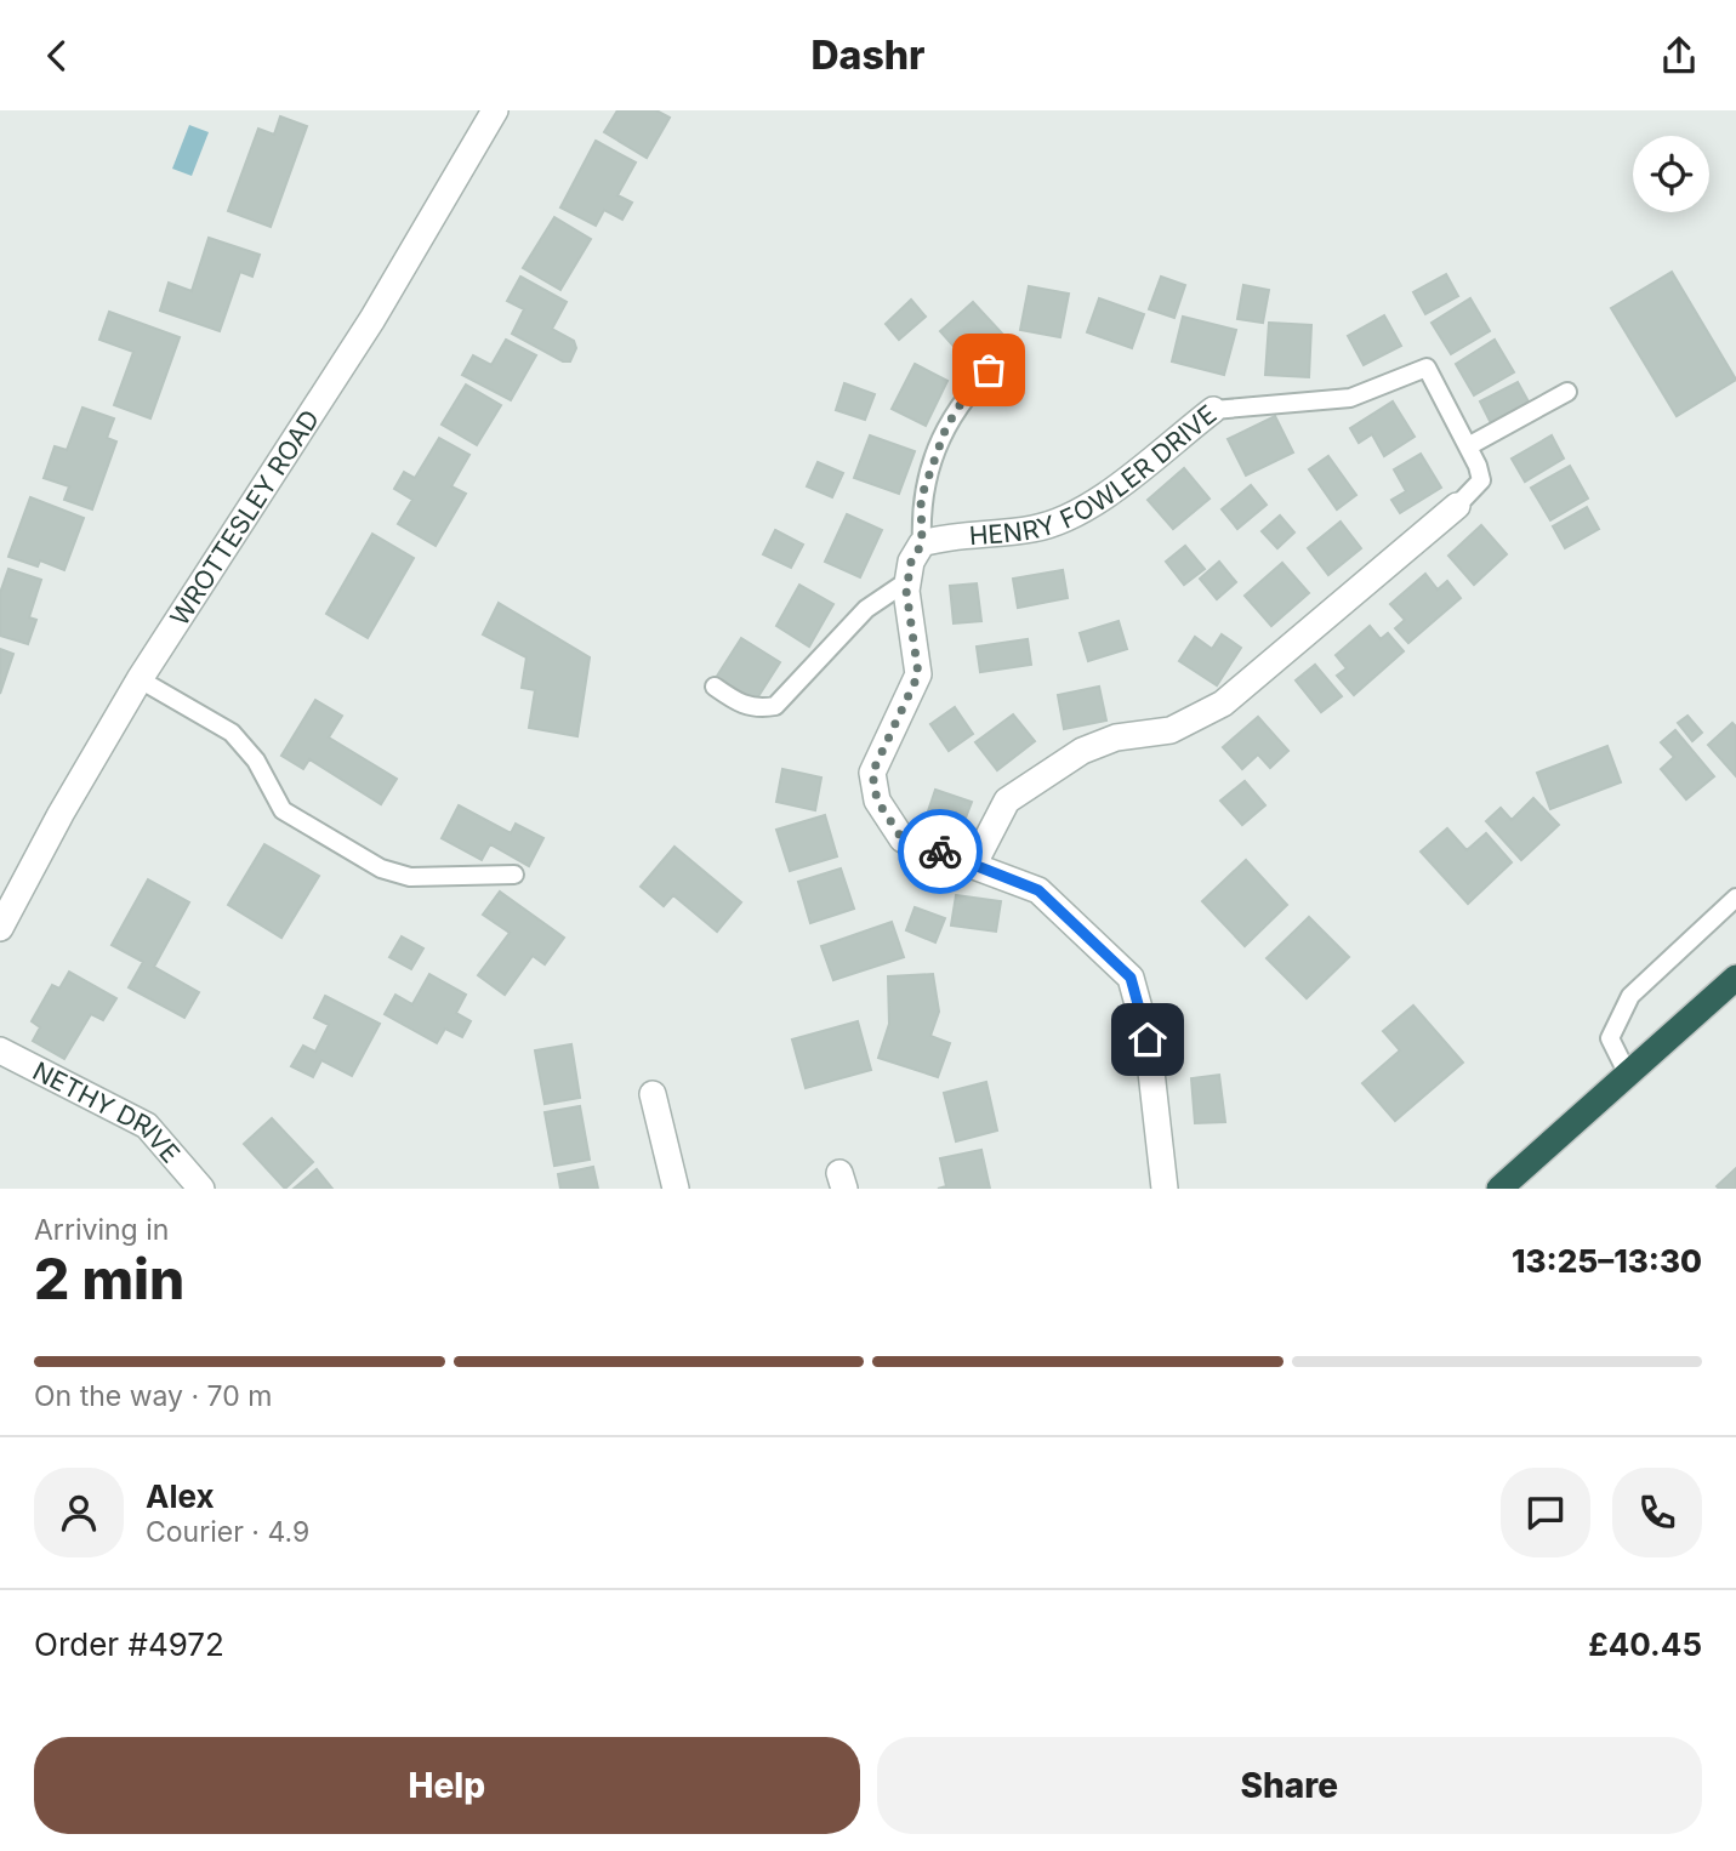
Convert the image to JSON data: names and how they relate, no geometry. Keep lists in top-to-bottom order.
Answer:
{
  "streets": {
    "street": ["HENRY FOWLER DRIVE", "WROTTESLEY ROAD", "NETHY DRIVE"]
  },
  "page": {
    "header": "Dashr",
    "heading": ["2 min", "Arriving in", "13:25–13:30"],
    "panel": [
      "Alex",
      "Courier · 4.9",
      "Order #4972",
      "£40.45"
    ],
    "bar": "On the way · 70 m",
    "buttons": ["Help", "Share"]
  }
}
